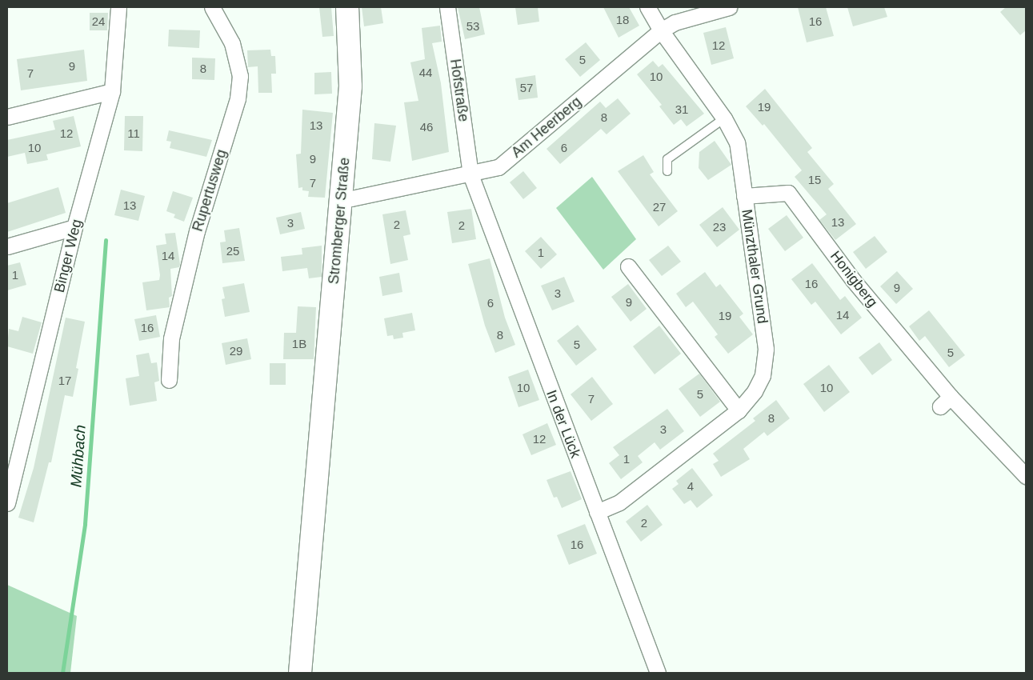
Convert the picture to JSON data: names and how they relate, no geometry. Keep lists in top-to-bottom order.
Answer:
{
  "streets": {
    "main road": ["Stromberger Straße"],
    "street": [
      "Hofstraße",
      "Am Heerberg",
      "Rupertusweg",
      "Binger Weg",
      "Münzthaler Grund",
      "Honigberg",
      "In der Lück"
    ]
  },
  "crossings": [
    ["Hofstraße", "Am Heerberg"],
    ["Hofstraße", "In der Lück"],
    ["Am Heerberg", "Stromberger Straße"],
    ["Am Heerberg", "Münzthaler Grund"],
    ["Am Heerberg", "In der Lück"],
    ["Münzthaler Grund", "Honigberg"],
    ["Münzthaler Grund", "In der Lück"]
  ],
  "water": ["Mühbach"],
  "house_numbers": [
    "18",
    "24",
    "16",
    "53",
    "12",
    "5",
    "9",
    "8",
    "44",
    "7",
    "10",
    "57",
    "19",
    "31",
    "8",
    "13",
    "46",
    "12",
    "11",
    "10",
    "6",
    "9",
    "15",
    "7",
    "13",
    "27",
    "13",
    "3",
    "2",
    "2",
    "23",
    "25",
    "1",
    "14",
    "1",
    "16",
    "9",
    "3",
    "9",
    "6",
    "14",
    "19",
    "16",
    "8",
    "1B",
    "5",
    "29",
    "5",
    "17",
    "10",
    "10",
    "5",
    "7",
    "8",
    "3",
    "12",
    "1",
    "4",
    "2",
    "16"
  ]
}
